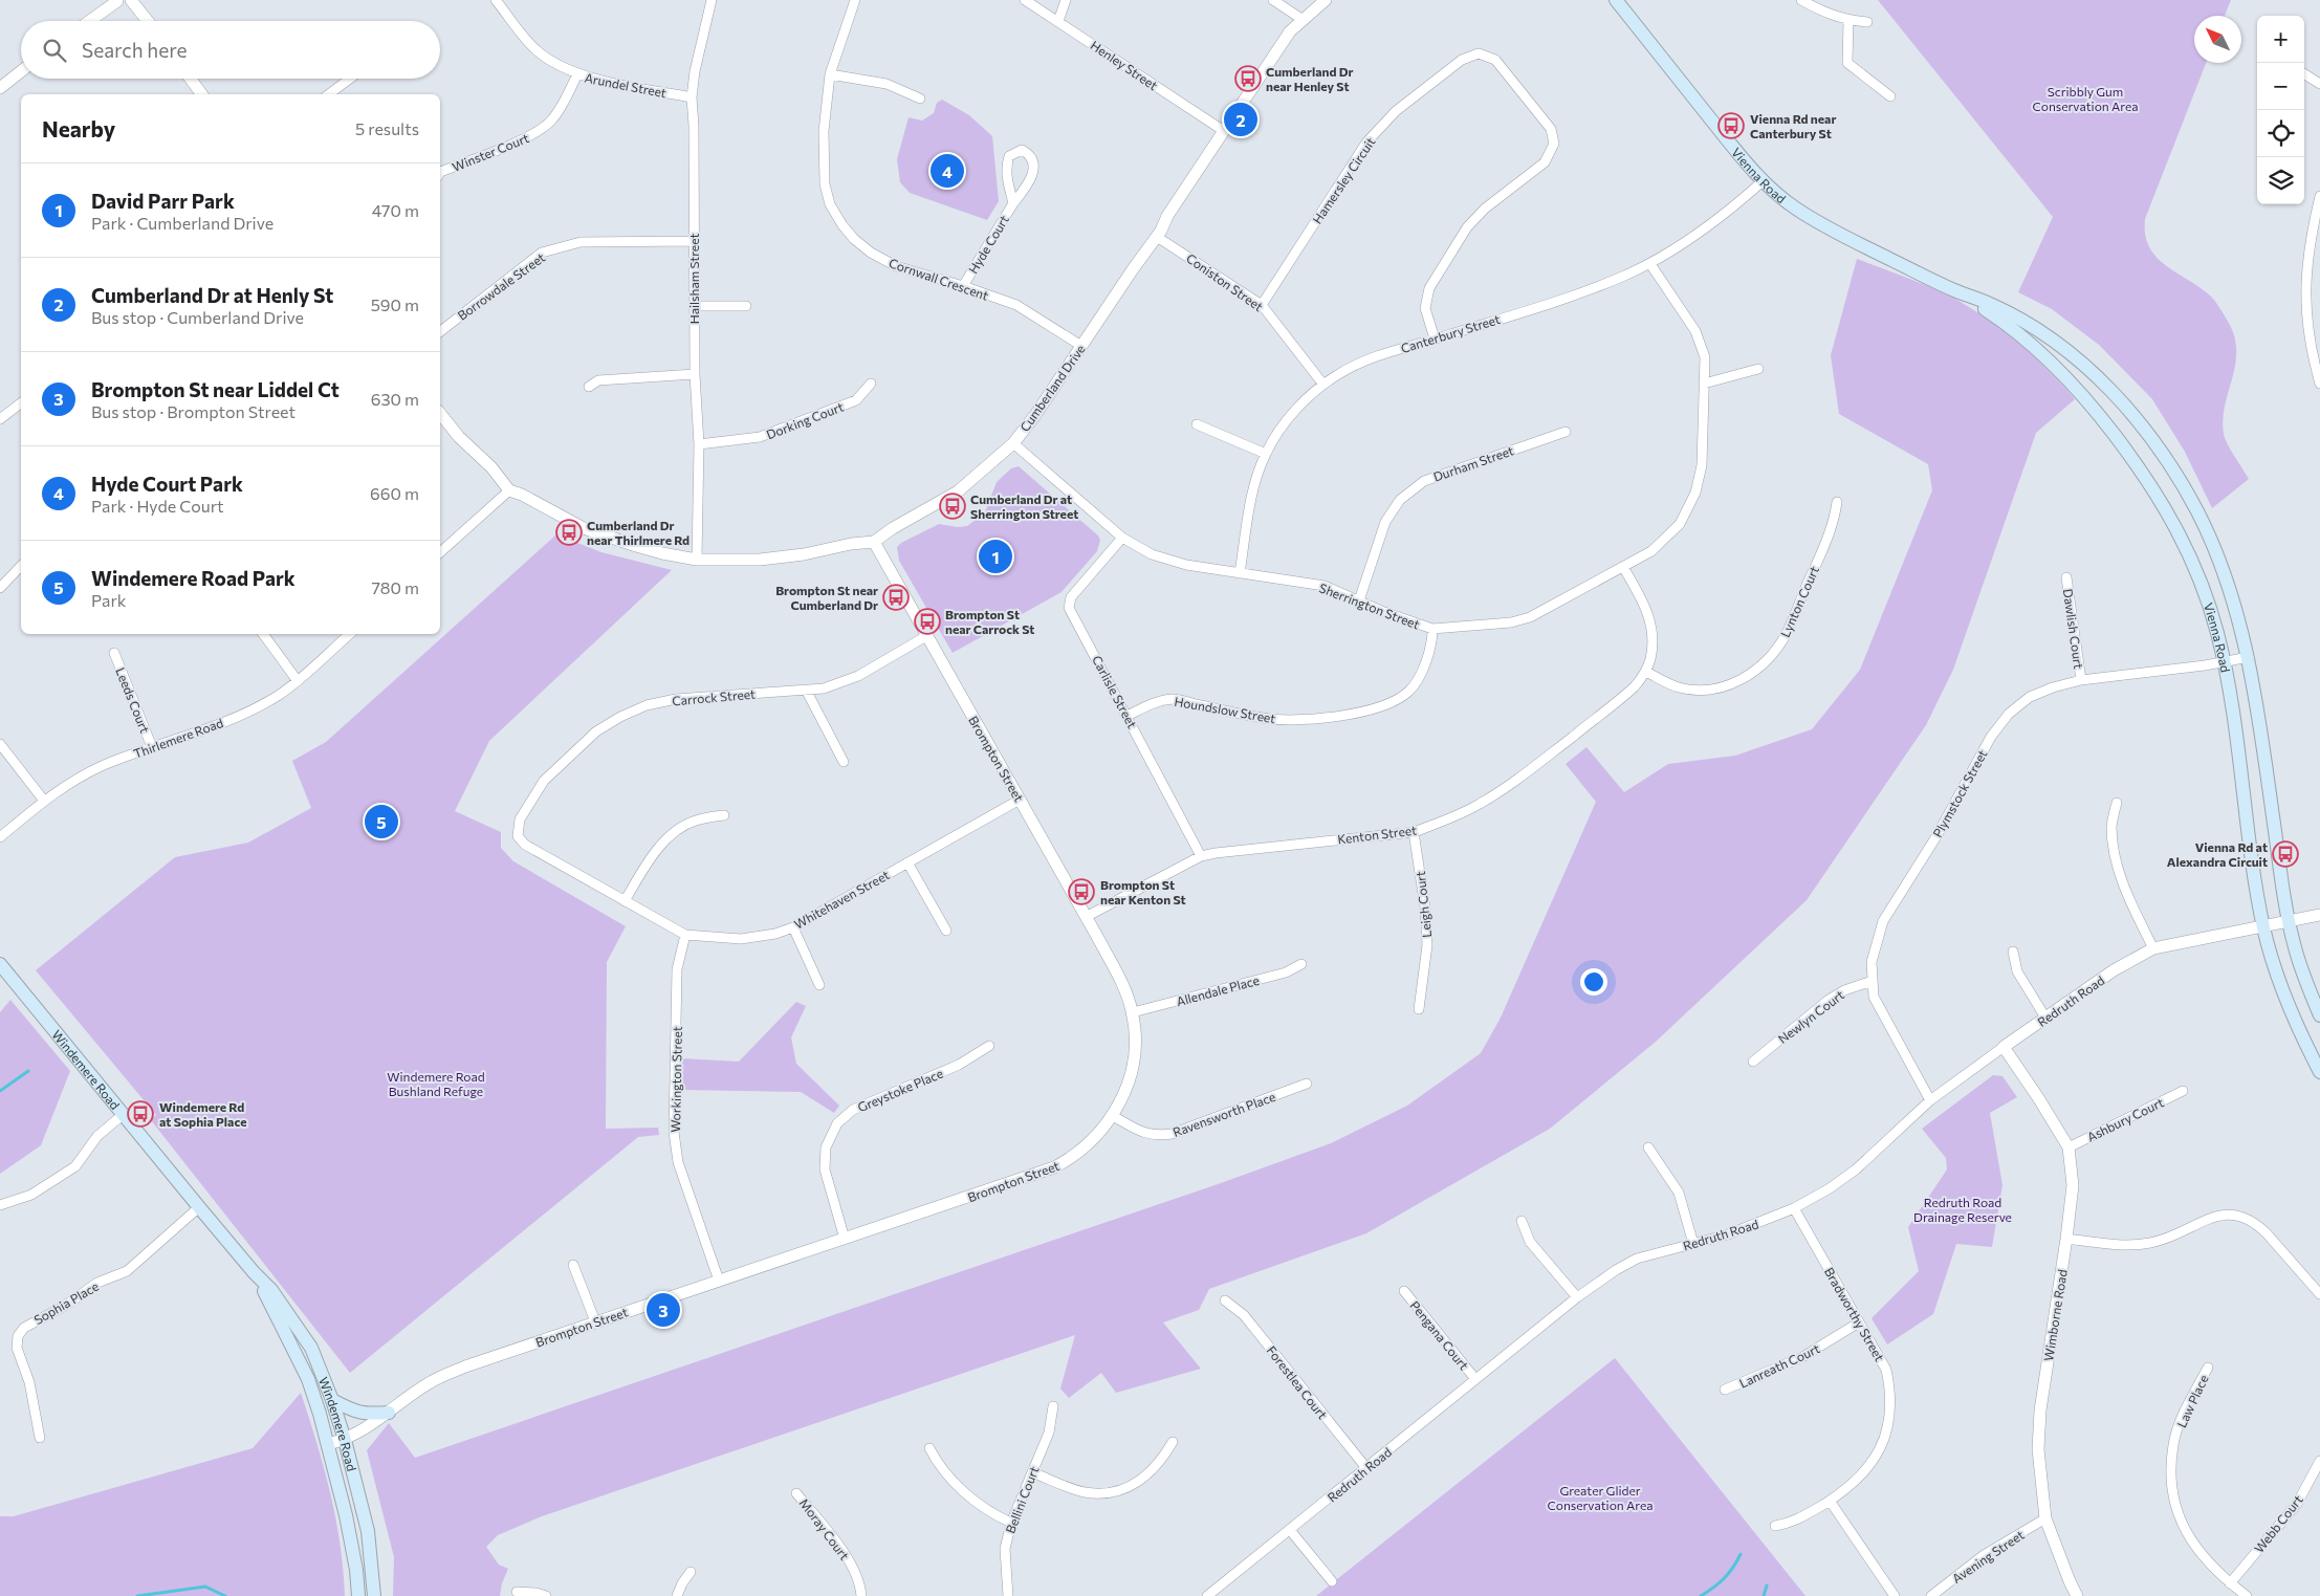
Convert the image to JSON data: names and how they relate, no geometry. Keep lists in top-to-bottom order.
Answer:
{
  "streets": {
    "main road": ["Vienna Road", "Windemere Road"],
    "street": [
      "Henley Street",
      "Arundel Street",
      "Winster Court",
      "Hamersley Circuit",
      "Hyde Court",
      "Hailsham Street",
      "Cornwall Crescent",
      "Coniston Street",
      "Borrowdale Street",
      "Canterbury Street",
      "Cumberland Drive",
      "Dorking Court",
      "Durham Street",
      "Lynton Court",
      "Sherrington Street",
      "Dawlish Court",
      "Carlisle Street",
      "Carrock Street",
      "Leeds Court",
      "Houndslow Street",
      "Thirlemere Road",
      "Brompton Street",
      "Plymstock Street",
      "Kenton Street",
      "Whitehaven Street",
      "Leigh Court",
      "Allendale Place",
      "Redruth Road",
      "Newlyn Court",
      "Workington Street",
      "Greystoke Place",
      "Ravensworth Place",
      "Ashbury Court",
      "Sophia Place",
      "Bradworthy Street",
      "Wimborne Road",
      "Pengana Court",
      "Lanreath Court",
      "Forestlea Court",
      "Law Place",
      "Bellini Court",
      "Webb Court",
      "Moray Court",
      "Avening Street"
    ]
  },
  "crossings": [
    ["Henley Street", "Cumberland Drive"],
    ["Arundel Street", "Winster Court"],
    ["Arundel Street", "Hailsham Street"],
    ["Vienna Road", "Canterbury Street"],
    ["Vienna Road", "Plymstock Street"],
    ["Vienna Road", "Redruth Road"],
    ["Hamersley Circuit", "Coniston Street"],
    ["Hamersley Circuit", "Canterbury Street"],
    ["Hyde Court", "Cornwall Crescent"],
    ["Hailsham Street", "Borrowdale Street"],
    ["Hailsham Street", "Cumberland Drive"],
    ["Hailsham Street", "Dorking Court"],
    ["Cornwall Crescent", "Cumberland Drive"],
    ["Coniston Street", "Canterbury Street"],
    ["Coniston Street", "Cumberland Drive"],
    ["Canterbury Street", "Sherrington Street"],
    ["Cumberland Drive", "Sherrington Street"],
    ["Cumberland Drive", "Brompton Street"],
    ["Durham Street", "Sherrington Street"],
    ["Lynton Court", "Kenton Street"],
    ["Sherrington Street", "Carlisle Street"],
    ["Sherrington Street", "Houndslow Street"],
    ["Dawlish Court", "Plymstock Street"],
    ["Carlisle Street", "Houndslow Street"],
    ["Carlisle Street", "Kenton Street"],
    ["Carrock Street", "Brompton Street"],
    ["Carrock Street", "Whitehaven Street"],
    ["Leeds Court", "Thirlemere Road"],
    ["Brompton Street", "Kenton Street"],
    ["Brompton Street", "Whitehaven Street"],
    ["Brompton Street", "Allendale Place"],
    ["Brompton Street", "Windemere Road"],
    ["Brompton Street", "Workington Street"],
    ["Brompton Street", "Greystoke Place"],
    ["Brompton Street", "Ravensworth Place"],
    ["Plymstock Street", "Redruth Road"],
    ["Plymstock Street", "Newlyn Court"],
    ["Kenton Street", "Leigh Court"],
    ["Whitehaven Street", "Workington Street"],
    ["Redruth Road", "Bradworthy Street"],
    ["Redruth Road", "Wimborne Road"],
    ["Redruth Road", "Pengana Court"],
    ["Redruth Road", "Forestlea Court"],
    ["Windemere Road", "Sophia Place"],
    ["Ashbury Court", "Wimborne Road"],
    ["Bradworthy Street", "Lanreath Court"],
    ["Wimborne Road", "Avening Street"],
    ["Law Place", "Webb Court"]
  ],
  "parks": [
    "Scribbly Gum Conservation Area",
    "Windemere Road Bushland Refuge",
    "Redruth Road Drainage Reserve",
    "Greater Glider Conservation Area"
  ],
  "places": {
    "bus stop": [
      "Cumberland Dr near Henley St",
      "Vienna Rd near Canterbury St",
      "Cumberland Dr at Sherrington Street",
      "Cumberland Dr near Thirlmere Rd",
      "Brompton St near Cumberland Dr",
      "Brompton St near Carrock St",
      "Vienna Rd at Alexandra Circuit",
      "Brompton St near Kenton St",
      "Windemere Rd at Sophia Place"
    ]
  },
  "north": "top left",
  "page": {
    "map_buttons": ["+", "−"],
    "search": "Search here",
    "heading": ["Nearby", "5 results"],
    "pins": [
      "2",
      "4",
      "1",
      "5",
      "3"
    ],
    "list": [
      {
        "mark": "1",
        "name": "David Parr Park",
        "note": "Park · Cumberland Drive",
        "value": "470 m"
      },
      {
        "mark": "2",
        "name": "Cumberland Dr at Henly St",
        "note": "Bus stop · Cumberland Drive",
        "value": "590 m"
      },
      {
        "mark": "3",
        "name": "Brompton St near Liddel Ct",
        "note": "Bus stop · Brompton Street",
        "value": "630 m"
      },
      {
        "mark": "4",
        "name": "Hyde Court Park",
        "note": "Park · Hyde Court",
        "value": "660 m"
      },
      {
        "mark": "5",
        "name": "Windemere Road Park",
        "note": "Park",
        "value": "780 m"
      }
    ]
  }
}
